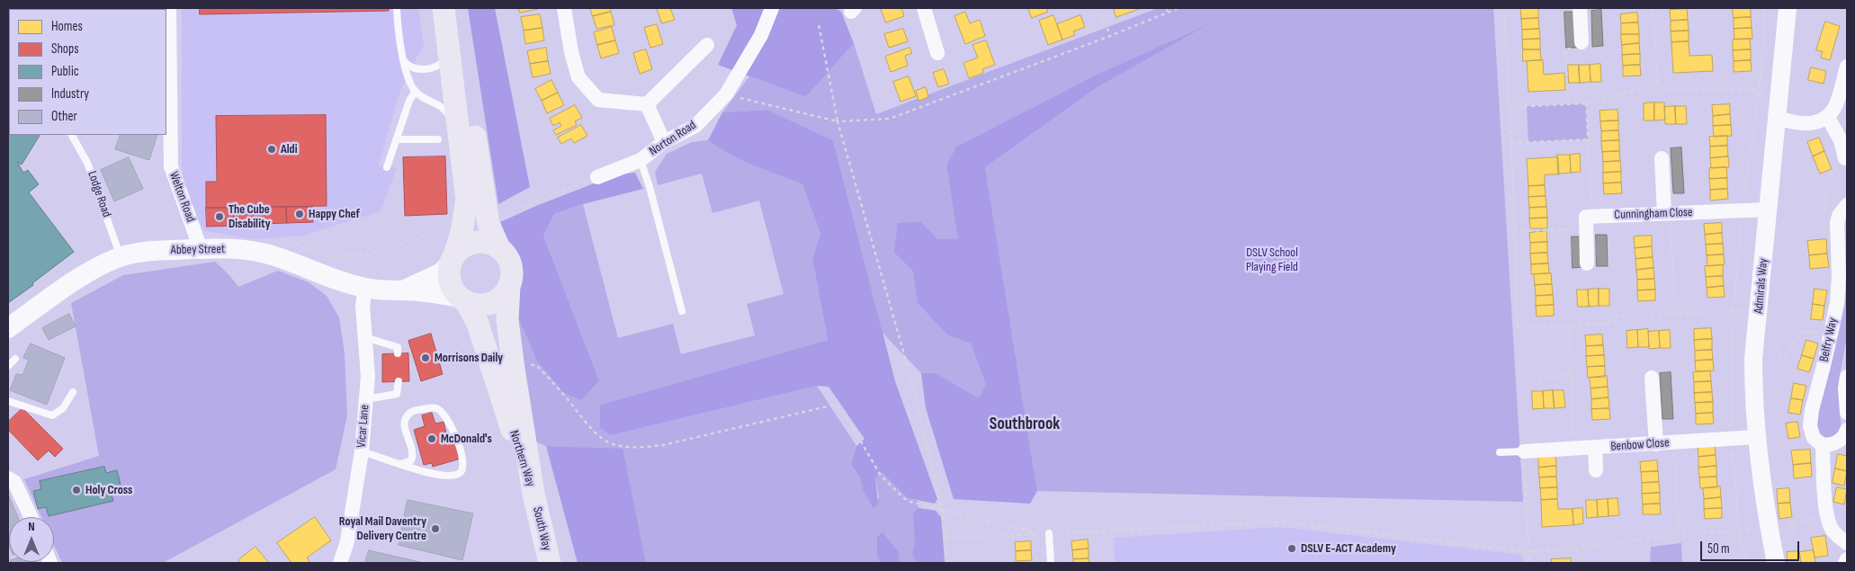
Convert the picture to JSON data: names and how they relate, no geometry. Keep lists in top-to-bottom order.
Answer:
{
  "streets": {
    "main road": ["Abbey Street", "Northern Way", "South Way"],
    "street": [
      "Norton Road",
      "Welton Road",
      "Cunningham Close",
      "Admirals Way",
      "Belfry Way",
      "Vicar Lane",
      "Benbow Close"
    ],
    "lane": ["Lodge Road"]
  },
  "crossings": [
    ["Lodge Road", "Abbey Street"],
    ["Welton Road", "Abbey Street"],
    ["Cunningham Close", "Admirals Way"],
    ["Abbey Street", "Vicar Lane"],
    ["Abbey Street", "Northern Way"],
    ["Admirals Way", "Benbow Close"],
    ["Northern Way", "South Way"]
  ],
  "districts": ["Southbrook"],
  "parks": ["DSLV School Playing Field"],
  "places": [
    "Aldi",
    "Happy Chef",
    "The Cube Disability",
    "Morrisons Daily",
    "McDonald's",
    "Holy Cross",
    "Royal Mail Daventry Delivery Centre",
    "DSLV E-ACT Academy"
  ],
  "legend": [
    "Homes",
    "Shops",
    "Public",
    "Industry",
    "Other"
  ],
  "scale_bar": "50 m",
  "north": "top"
}
